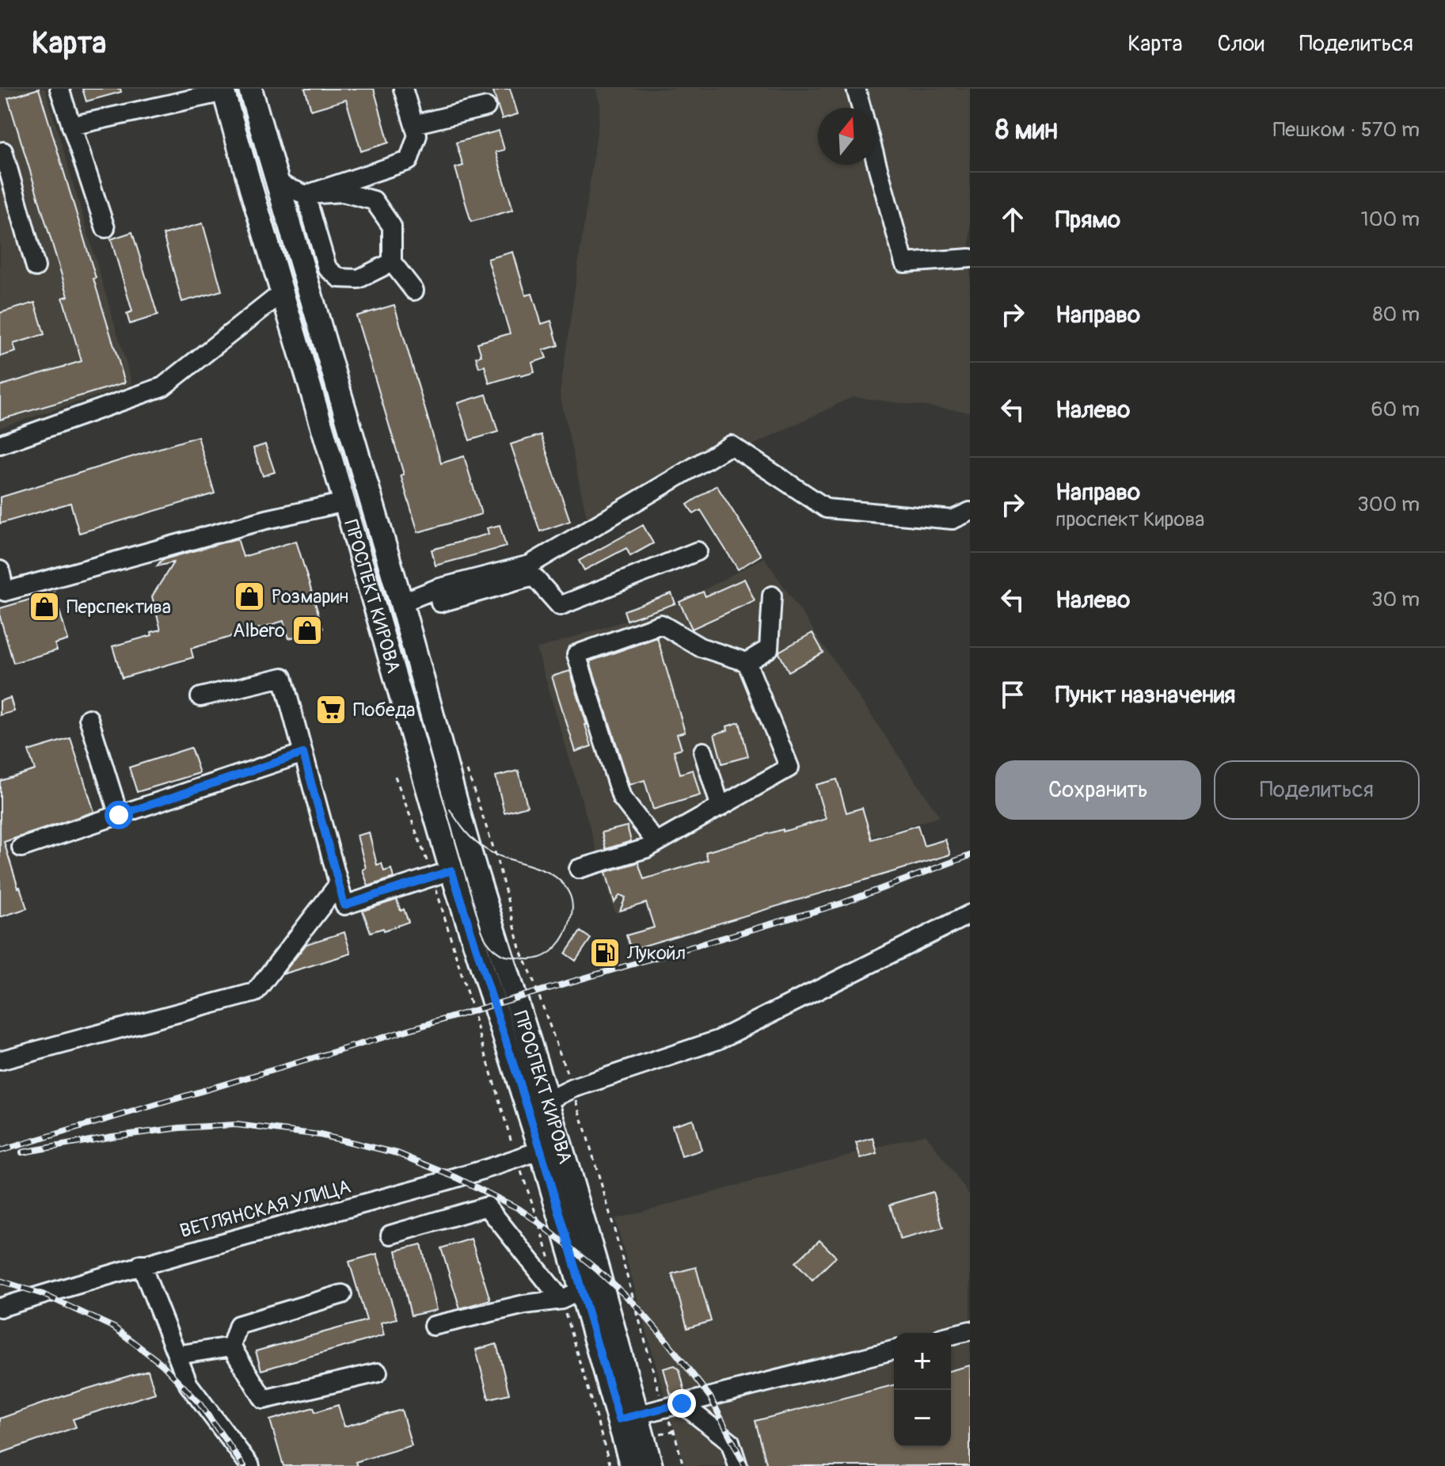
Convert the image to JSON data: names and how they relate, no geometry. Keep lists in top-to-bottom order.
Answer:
{
  "streets": {
    "main road": ["ПРОСПЕКТ КИРОВА"],
    "street": ["ВЕТЛЯНСКАЯ УЛИЦА"]
  },
  "crossings": [
    ["ПРОСПЕКТ КИРОВА", "ВЕТЛЯНСКАЯ УЛИЦА"]
  ],
  "places": {
    "shop": ["Розмарин", "Перспектива", "Albero"],
    "supermarket": ["Победа"],
    "fuel station": ["Лукойл"]
  },
  "north": "top",
  "page": {
    "header": "Карта",
    "nav": ["Карта", "Слои", "Поделиться"],
    "heading": ["8 мин", "Пешком · 570 m"],
    "list": [
      ["Прямо", "100 m"],
      ["Направо", "80 m"],
      ["Налево", "60 m"],
      ["Направо", "проспект Кирова", "300 m"],
      ["Налево", "30 m"],
      "Пункт назначения"
    ],
    "buttons": ["Сохранить", "Поделиться"],
    "map_buttons": ["+", "−"]
  }
}
